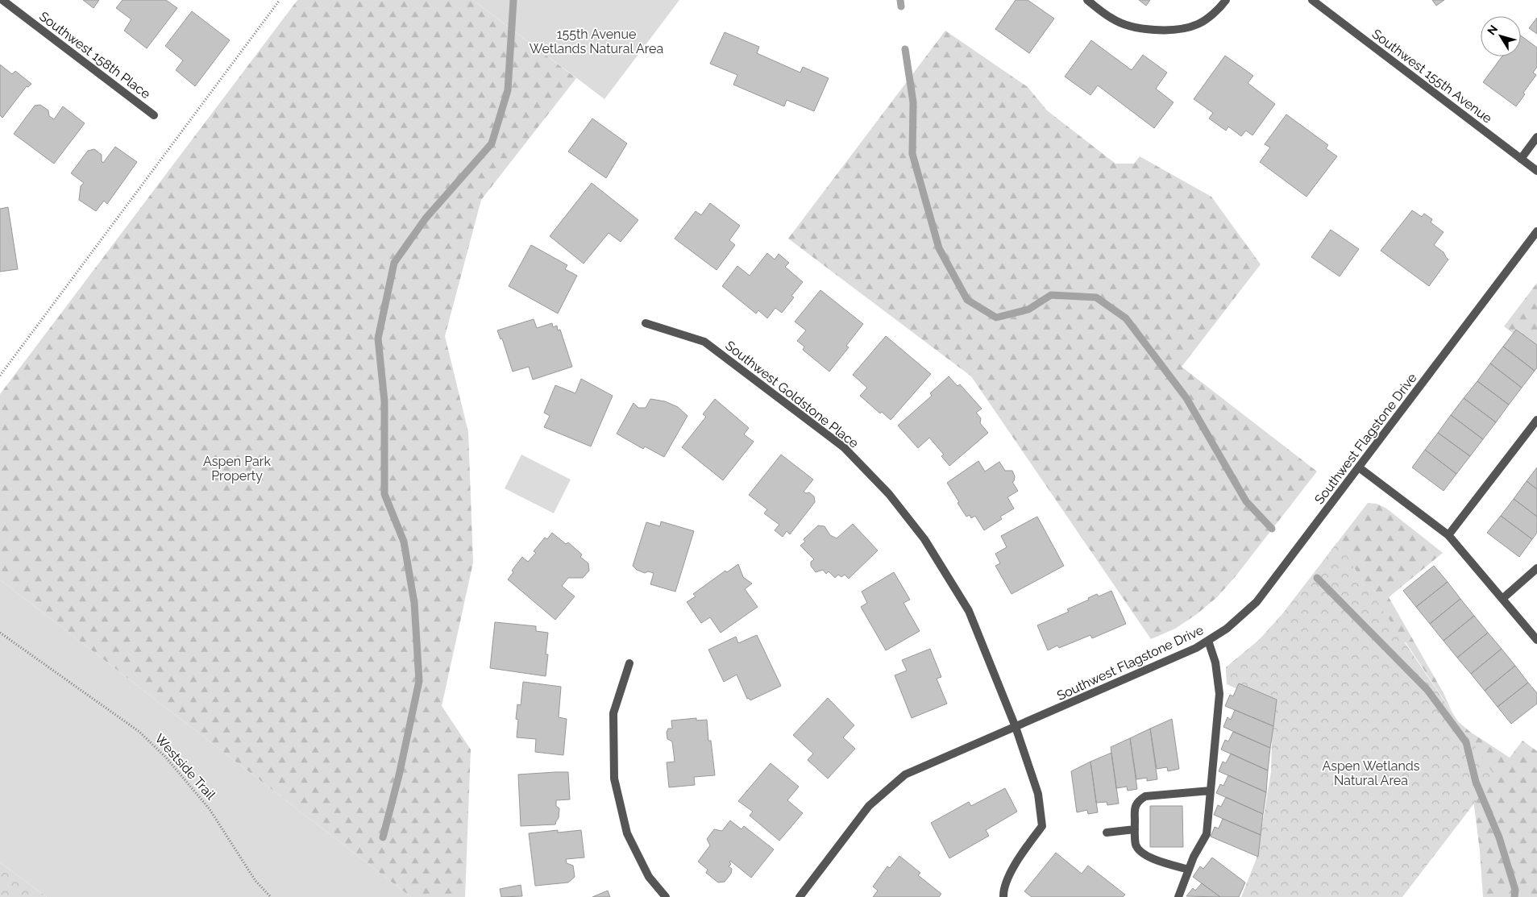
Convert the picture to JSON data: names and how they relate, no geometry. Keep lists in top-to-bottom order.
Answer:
{
  "streets": {
    "street": [
      "Southwest 158th Place",
      "Southwest 155th Avenue",
      "Southwest Goldstone Place",
      "Southwest Flagstone Drive"
    ],
    "path": ["Westside Trail"]
  },
  "crossings": [
    ["Southwest Goldstone Place", "Southwest Flagstone Drive"]
  ],
  "parks": ["155th Avenue Wetlands Natural Area", "Aspen Park Property", "Aspen Wetlands Natural Area"],
  "north": "top left"
}
